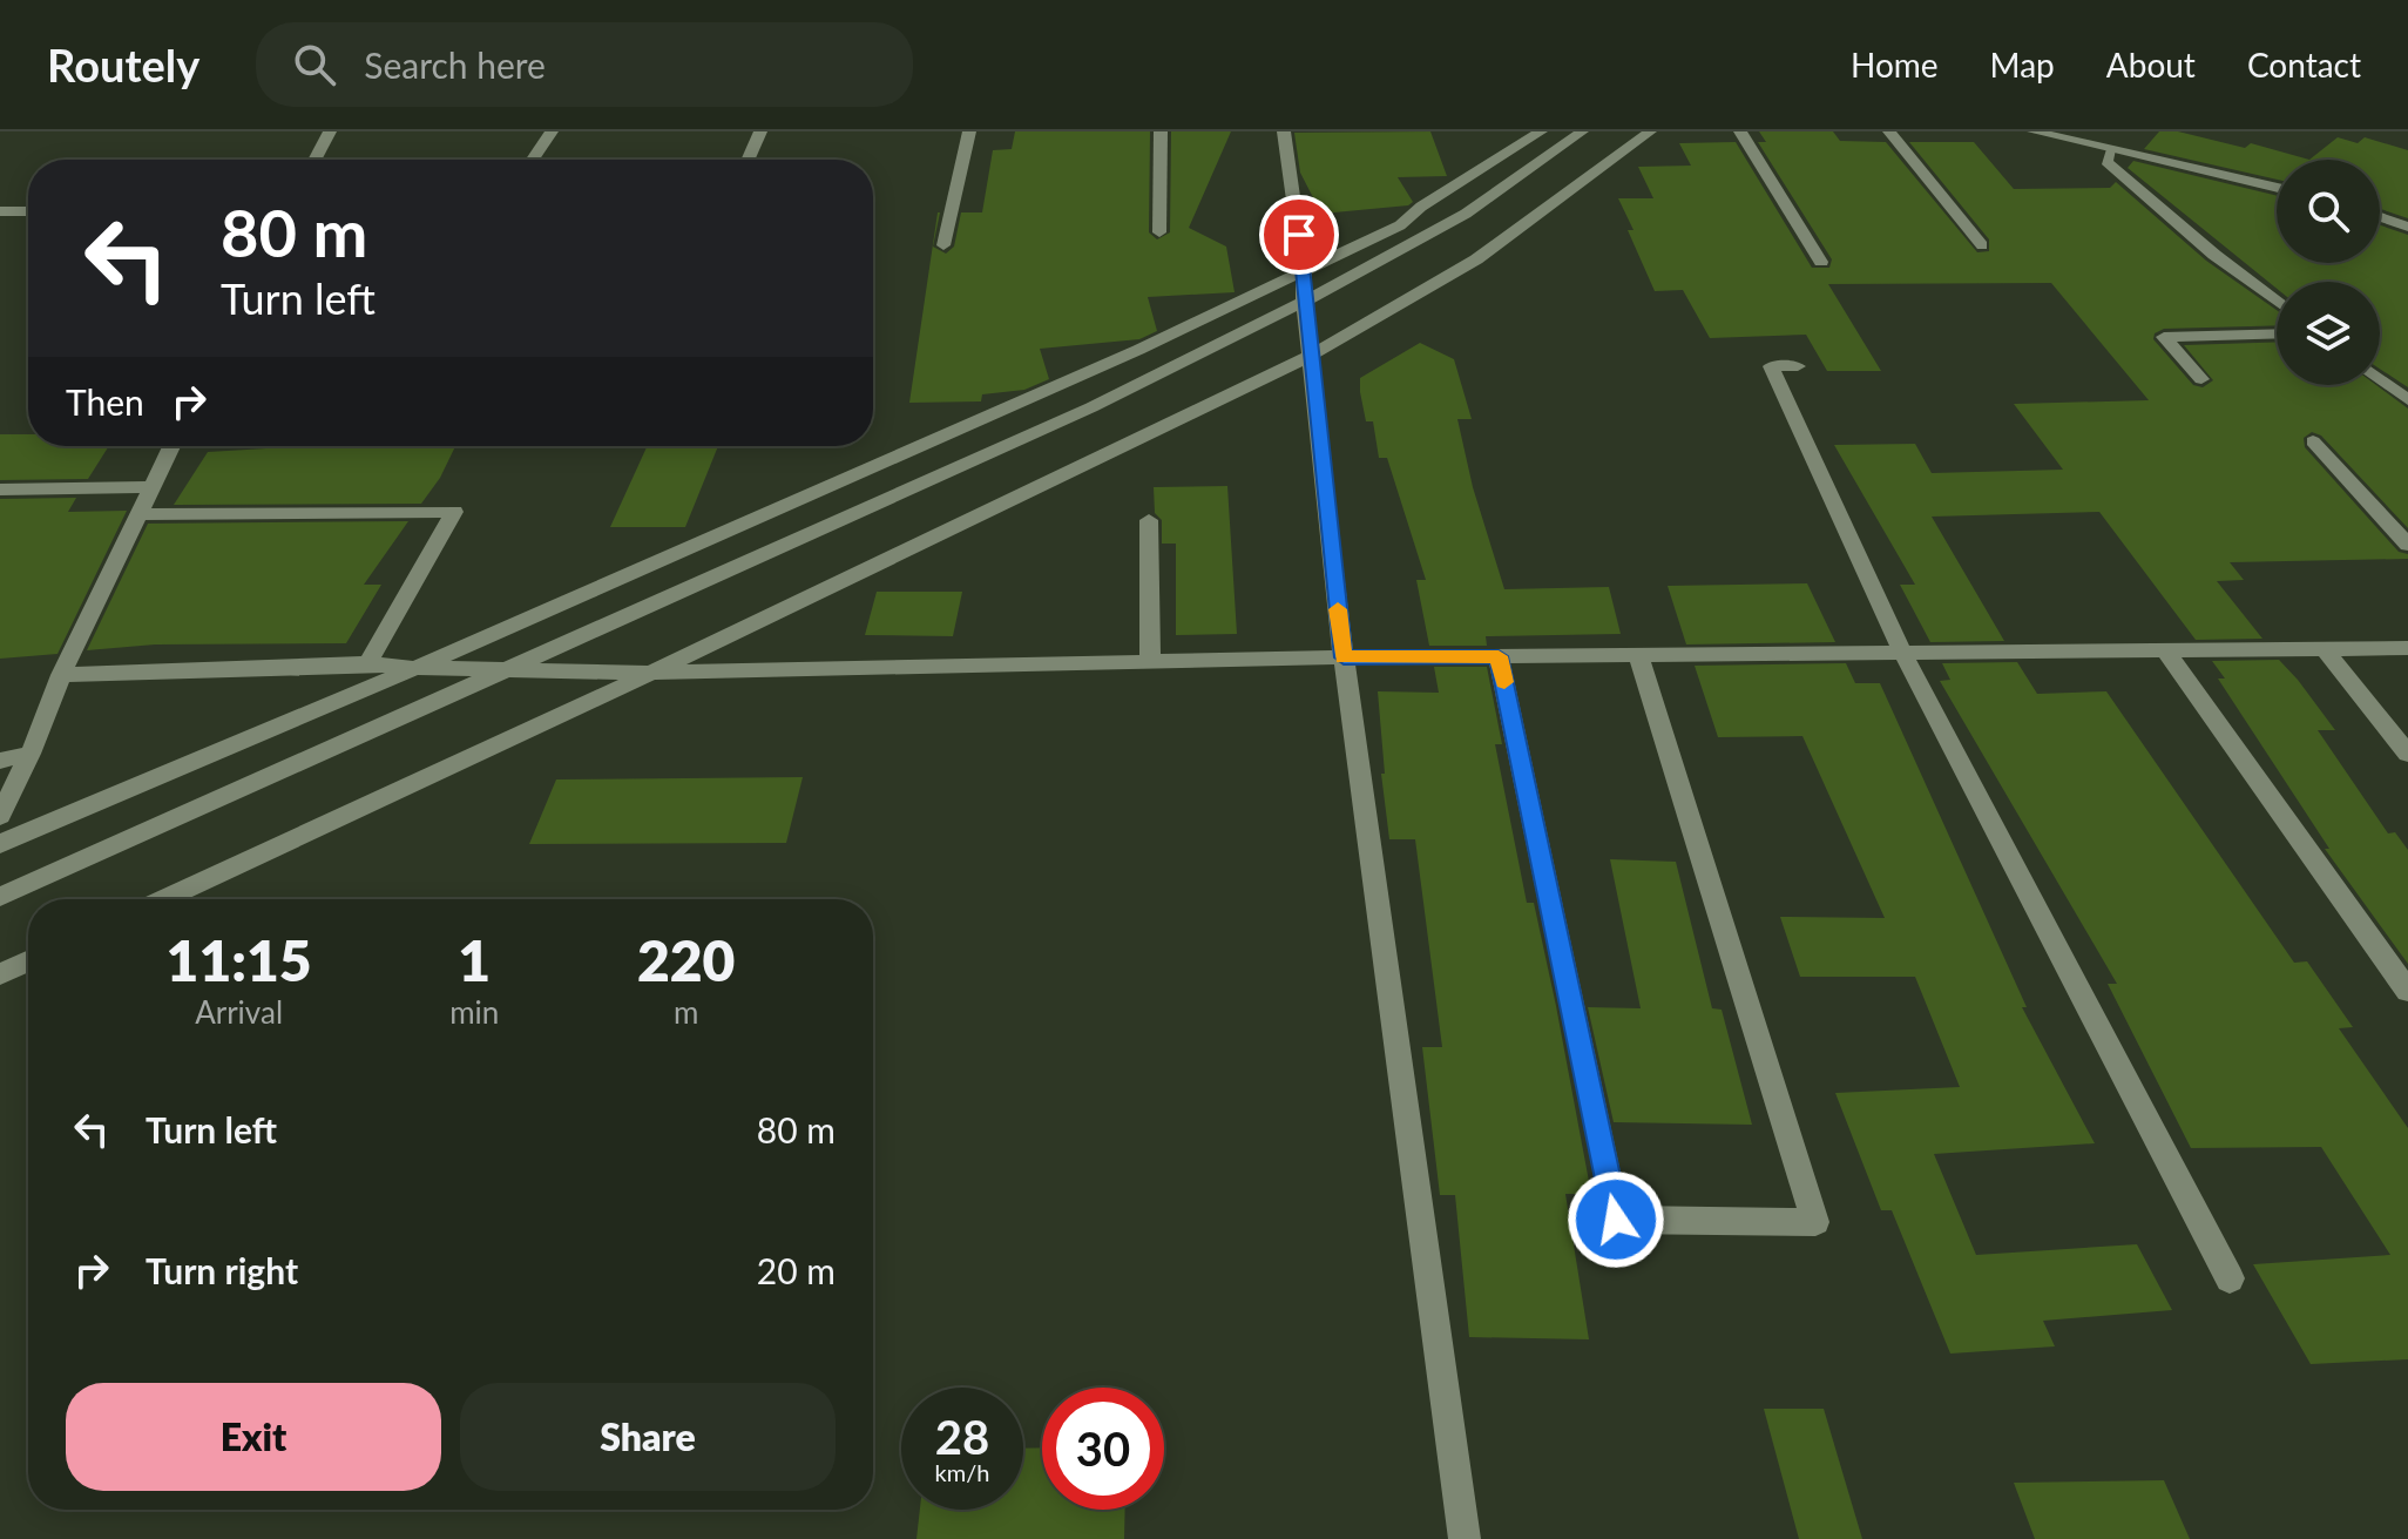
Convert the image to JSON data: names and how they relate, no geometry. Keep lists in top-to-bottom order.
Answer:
{
  "page": {
    "header": "Routely",
    "search": "Search here",
    "nav": [
      "Home",
      "Map",
      "About",
      "Contact"
    ],
    "turn": ["80 m", "Turn left"],
    "then": "Then",
    "eta": [
      "11:15",
      "Arrival",
      "1",
      "min",
      "220",
      "m"
    ],
    "list": [
      {
        "name": "Turn left",
        "value": "80 m"
      },
      {
        "name": "Turn right",
        "value": "20 m"
      }
    ],
    "buttons": ["Exit", "Share"],
    "speed": "28 km/h",
    "limit": "30"
  }
}
